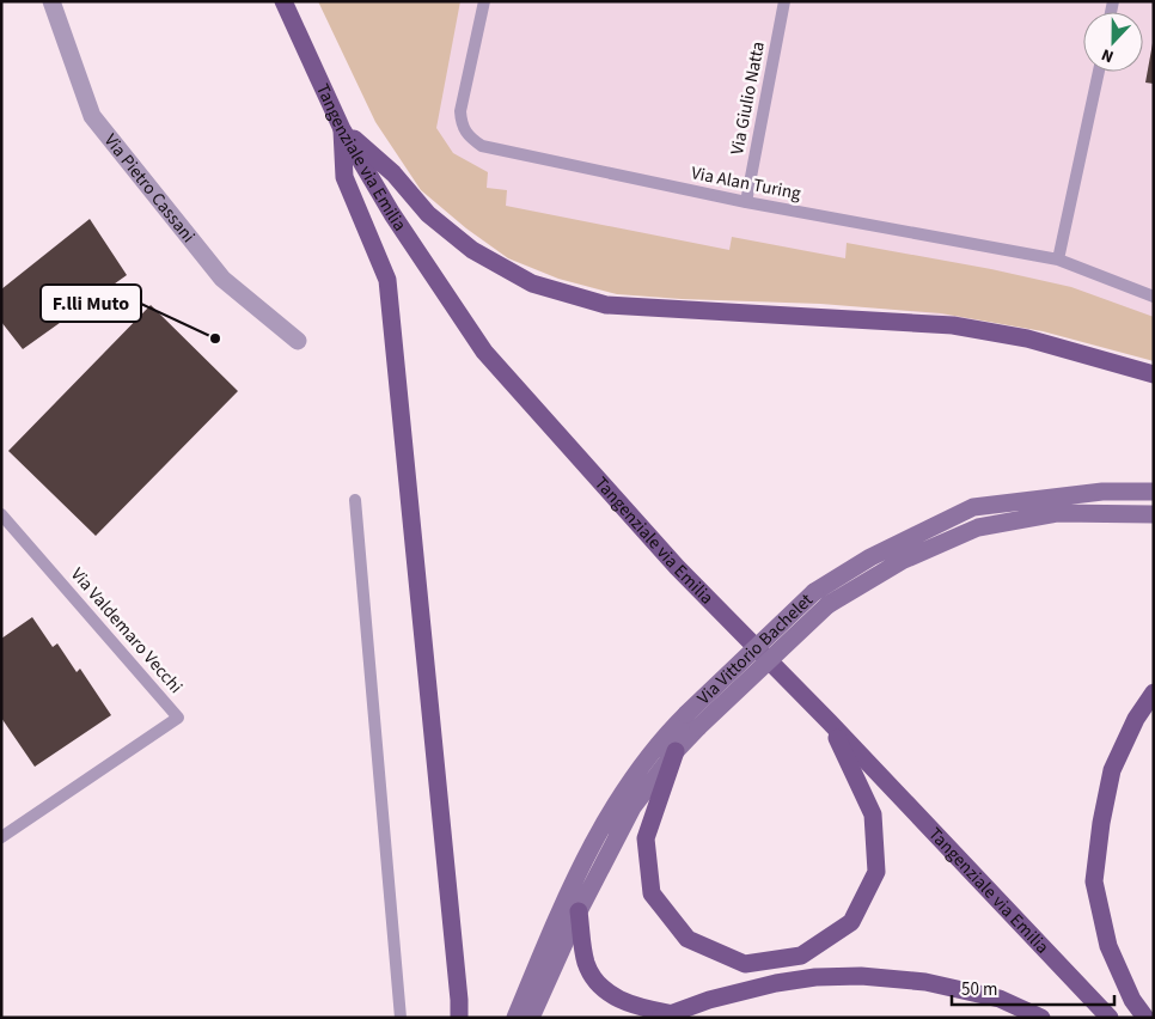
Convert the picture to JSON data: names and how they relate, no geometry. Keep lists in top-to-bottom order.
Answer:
{
  "streets": {
    "main road": ["Tangenziale via Emilia", "Via Vittorio Bachelet"],
    "street": ["Via Pietro Cassani"],
    "lane": ["Via Giulio Natta", "Via Alan Turing", "Via Valdemaro Vecchi"]
  },
  "crossings": [
    ["Via Giulio Natta", "Via Alan Turing"]
  ],
  "places": ["F.lli Muto"],
  "scale_bar": "50 m",
  "north": "bottom"
}
